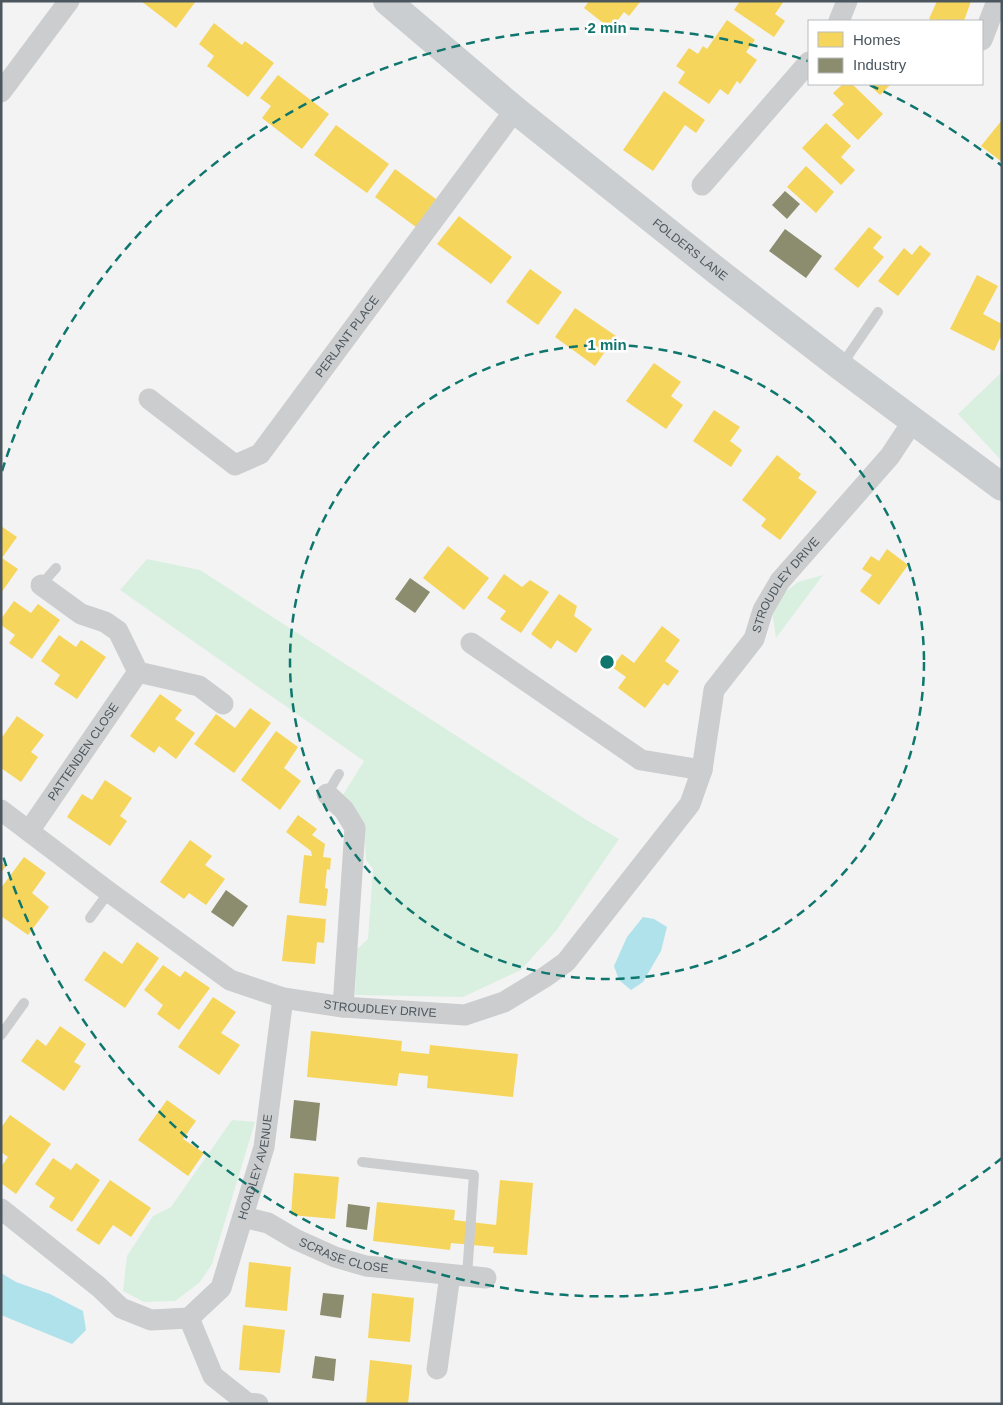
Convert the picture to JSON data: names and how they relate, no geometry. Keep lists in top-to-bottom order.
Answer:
{
  "streets": {
    "main road": ["FOLDERS LANE"],
    "street": [
      "PERLANT PLACE",
      "STROUDLEY DRIVE",
      "PATTENDEN CLOSE",
      "HOADLEY AVENUE",
      "SCRASE CLOSE"
    ]
  },
  "crossings": [
    ["FOLDERS LANE", "PERLANT PLACE"],
    ["FOLDERS LANE", "STROUDLEY DRIVE"],
    ["STROUDLEY DRIVE", "PATTENDEN CLOSE"],
    ["STROUDLEY DRIVE", "HOADLEY AVENUE"],
    ["HOADLEY AVENUE", "SCRASE CLOSE"]
  ],
  "legend": ["Homes", "Industry"],
  "rings": ["2 min", "1 min"]
}
